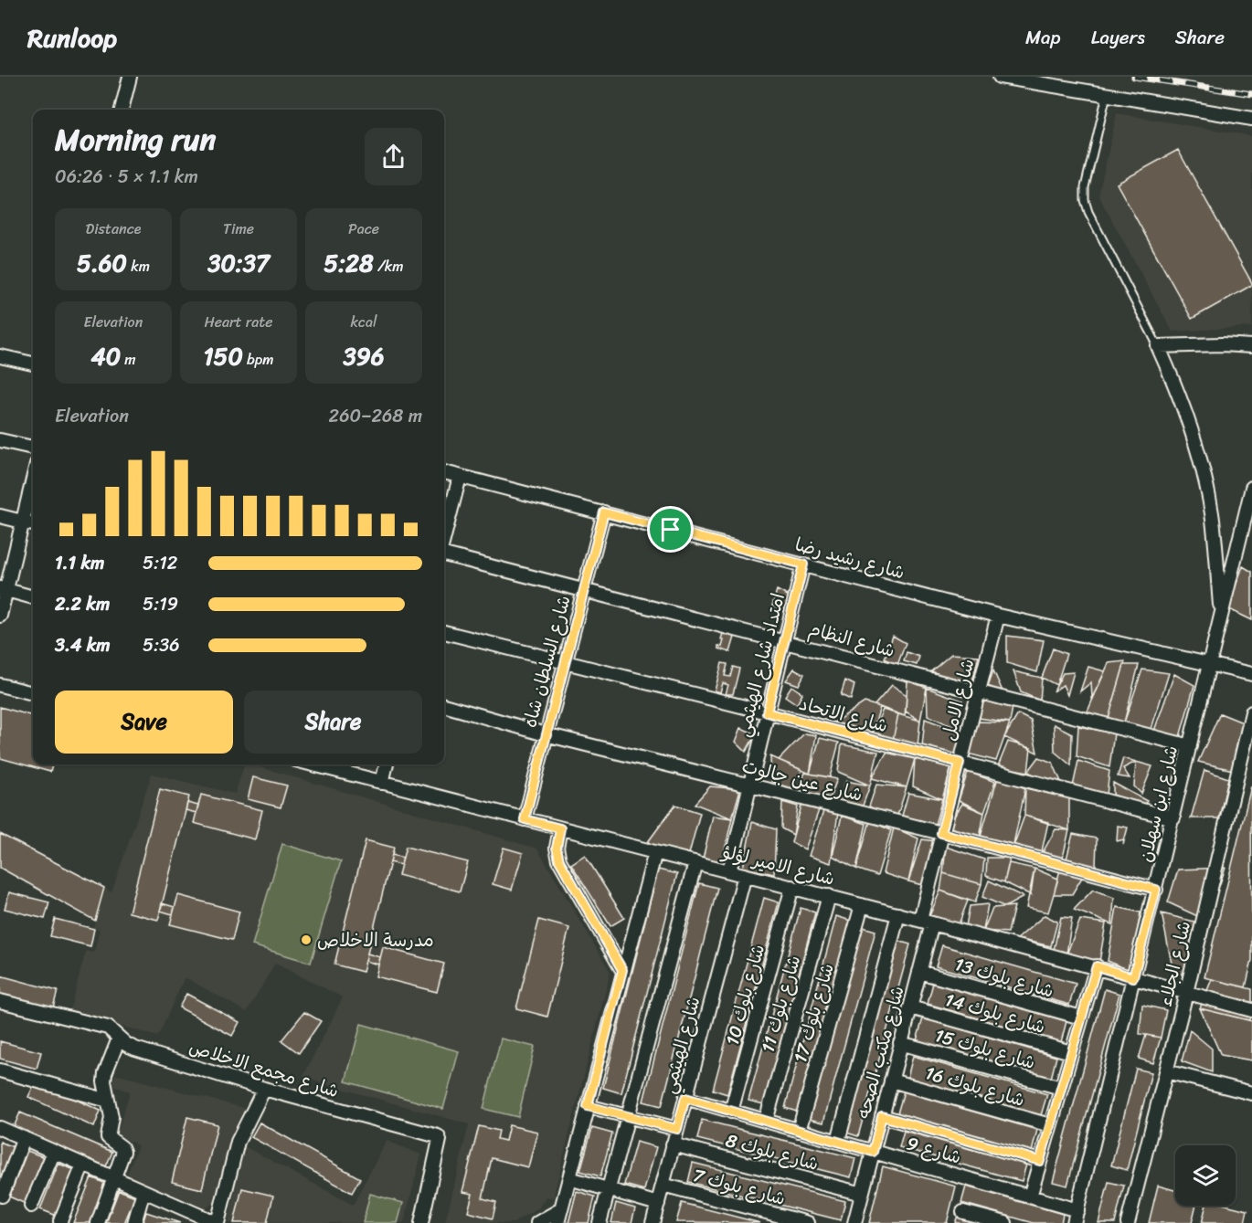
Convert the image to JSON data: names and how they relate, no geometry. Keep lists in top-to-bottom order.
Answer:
{
  "streets": {
    "street": [
      "شارع رشيد رضا",
      "شارع النظام",
      "شارع السلطان شاه",
      "امتداد شارع الهيثمي",
      "شارع الامل",
      "شارع الاتحاد",
      "شارع عين جالوت",
      "شارع ابن سهلان",
      "شارع الامير لؤلؤ",
      "شارع الجلاء",
      "شارع بلوك 13",
      "شارع بلوك 10",
      "شارع بلوك 11",
      "شارع بلوك 17",
      "شارع بلوك 14",
      "شارع الهيثمي",
      "شارع بلوك 15",
      "شارع مكتب الصحه",
      "شارع مجمع الاخلاص",
      "شارع بلوك 16",
      "شارع 9",
      "شارع بلوك 8",
      "شارع بلوك 7"
    ]
  },
  "crossings": [
    ["شارع رشيد رضا", "شارع السلطان شاه"],
    ["شارع رشيد رضا", "امتداد شارع الهيثمي"],
    ["شارع رشيد رضا", "شارع الامل"],
    ["شارع رشيد رضا", "شارع ابن سهلان"],
    ["شارع النظام", "شارع السلطان شاه"],
    ["شارع النظام", "امتداد شارع الهيثمي"],
    ["شارع النظام", "شارع الامل"],
    ["شارع النظام", "شارع ابن سهلان"],
    ["شارع السلطان شاه", "شارع الاتحاد"],
    ["شارع السلطان شاه", "شارع عين جالوت"],
    ["شارع السلطان شاه", "شارع الامير لؤلؤ"],
    ["امتداد شارع الهيثمي", "شارع الاتحاد"],
    ["امتداد شارع الهيثمي", "شارع عين جالوت"],
    ["امتداد شارع الهيثمي", "شارع الامير لؤلؤ"],
    ["شارع الامل", "شارع الاتحاد"],
    ["شارع الامل", "شارع عين جالوت"],
    ["شارع الامل", "شارع الامير لؤلؤ"],
    ["شارع الامل", "شارع مكتب الصحه"],
    ["شارع الاتحاد", "شارع ابن سهلان"],
    ["شارع عين جالوت", "شارع ابن سهلان"],
    ["شارع ابن سهلان", "شارع الامير لؤلؤ"],
    ["شارع ابن سهلان", "شارع 9"],
    ["شارع الامير لؤلؤ", "شارع الجلاء"],
    ["شارع الامير لؤلؤ", "شارع بلوك 10"],
    ["شارع الامير لؤلؤ", "شارع بلوك 11"],
    ["شارع الامير لؤلؤ", "شارع بلوك 17"],
    ["شارع الامير لؤلؤ", "شارع الهيثمي"],
    ["شارع الامير لؤلؤ", "شارع مكتب الصحه"],
    ["شارع بلوك 13", "شارع مكتب الصحه"],
    ["شارع بلوك 10", "شارع 9"],
    ["شارع بلوك 11", "شارع 9"],
    ["شارع بلوك 17", "شارع 9"],
    ["شارع بلوك 14", "شارع مكتب الصحه"],
    ["شارع الهيثمي", "شارع 9"],
    ["شارع الهيثمي", "شارع بلوك 8"],
    ["شارع الهيثمي", "شارع بلوك 7"],
    ["شارع بلوك 15", "شارع مكتب الصحه"],
    ["شارع مكتب الصحه", "شارع بلوك 16"],
    ["شارع مكتب الصحه", "شارع 9"],
    ["شارع مكتب الصحه", "شارع بلوك 8"]
  ],
  "places": ["مدرسة الاخلاص"],
  "page": {
    "header": "Runloop",
    "nav": ["Map", "Layers", "Share"],
    "heading": ["Morning run", "06:26 · 5 × 1.1 km"],
    "stats": [
      ["Distance", "5.60 km"],
      ["Time", "30:37"],
      ["Pace", "5:28 /km"],
      ["Elevation", "40 m"],
      ["Heart rate", "150 bpm"],
      ["kcal", "396"]
    ],
    "chart": ["Elevation", "260–268 m"],
    "list": [
      {
        "name": "1.1 km",
        "note": "5:12"
      },
      {
        "name": "2.2 km",
        "note": "5:19"
      },
      {
        "name": "3.4 km",
        "note": "5:36"
      }
    ],
    "buttons": ["Save", "Share"]
  }
}
